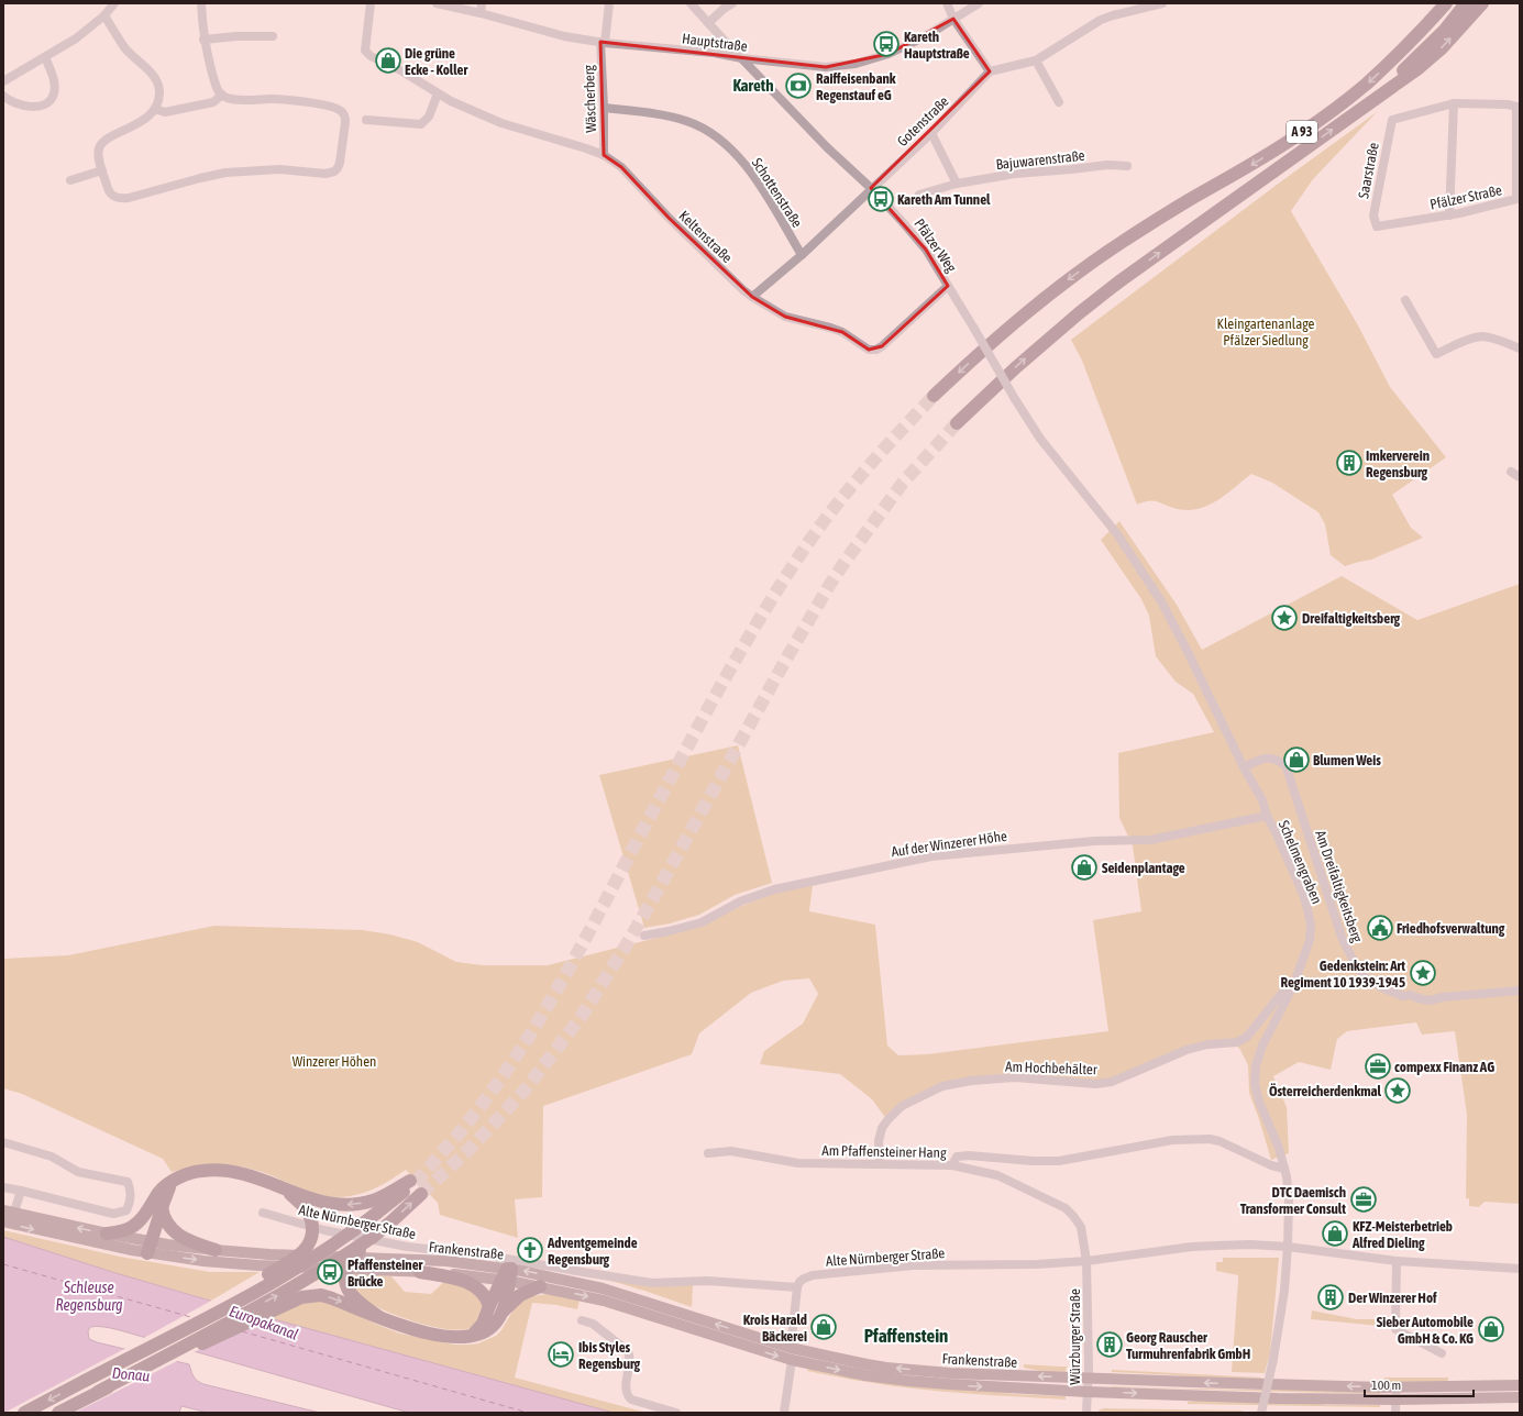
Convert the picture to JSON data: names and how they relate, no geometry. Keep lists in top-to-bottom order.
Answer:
{
  "streets": {
    "highway": ["A 93"],
    "main road": ["Frankenstraße"],
    "street": [
      "Hauptstraße",
      "Wäscherberg",
      "Gotenstraße",
      "Bajuwarenstraße",
      "Saarstraße",
      "Schottenstraße",
      "Pfälzer Straße",
      "Keltenstraße",
      "Pfälzer Weg",
      "Auf der Winzerer Höhe",
      "Schelmengraben",
      "Am Dreifaltigkeitsberg",
      "Am Hochbehälter",
      "Am Pfaffensteiner Hang",
      "Alte Nürnberger Straße",
      "Würzburger Straße"
    ]
  },
  "crossings": [
    ["Hauptstraße", "Wäscherberg"],
    ["Hauptstraße", "Pfälzer Weg"],
    ["Wäscherberg", "Schottenstraße"],
    ["Wäscherberg", "Keltenstraße"],
    ["Gotenstraße", "Schottenstraße"],
    ["Gotenstraße", "Keltenstraße"],
    ["Gotenstraße", "Pfälzer Weg"],
    ["Saarstraße", "Pfälzer Straße"],
    ["Keltenstraße", "Pfälzer Weg"],
    ["Pfälzer Weg", "Schelmengraben"],
    ["Auf der Winzerer Höhe", "Schelmengraben"],
    ["Schelmengraben", "Am Dreifaltigkeitsberg"],
    ["Schelmengraben", "Am Hochbehälter"],
    ["Schelmengraben", "Am Pfaffensteiner Hang"],
    ["Schelmengraben", "Alte Nürnberger Straße"],
    ["Am Hochbehälter", "Am Pfaffensteiner Hang"],
    ["Am Pfaffensteiner Hang", "Würzburger Straße"],
    ["Alte Nürnberger Straße", "Würzburger Straße"],
    ["Frankenstraße", "Würzburger Straße"]
  ],
  "districts": ["Kareth", "Pfaffenstein"],
  "water": ["Schleuse Regensburg", "Europakanal", "Donau"],
  "parks": ["Kleingartenanlage Pfälzer Siedlung", "Winzerer Höhen"],
  "places": {
    "bus stop": ["Kareth Hauptstraße", "Kareth Am Tunnel", "Pfaffensteiner Brücke"],
    "shop": [
      "Die grüne Ecke - Koller",
      "Blumen Weis",
      "Seidenplantage",
      "KFZ-Meisterbetrieb Alfred Dieling",
      "Krois Harald Bäckerei",
      "Sieber Automobile GmbH & Co. KG"
    ],
    "bank": ["Raiffeisenbank Regenstauf eG"],
    "building": ["Imkerverein Regensburg", "Der Winzerer Hof", "Georg Rauscher Turmuhrenfabrik GmbH"],
    "place": ["Dreifaltigkeitsberg", "Gedenkstein: Art Regiment 10 1939-1945", "Österreicherdenkmal"],
    "public building": ["Friedhofsverwaltung"],
    "office": ["compexx Finanz AG", "DTC Daemisch Transformer Consult"],
    "church": ["Adventgemeinde Regensburg"],
    "hotel": ["Ibis Styles Regensburg"]
  },
  "scale_bar": "100 m"
}
